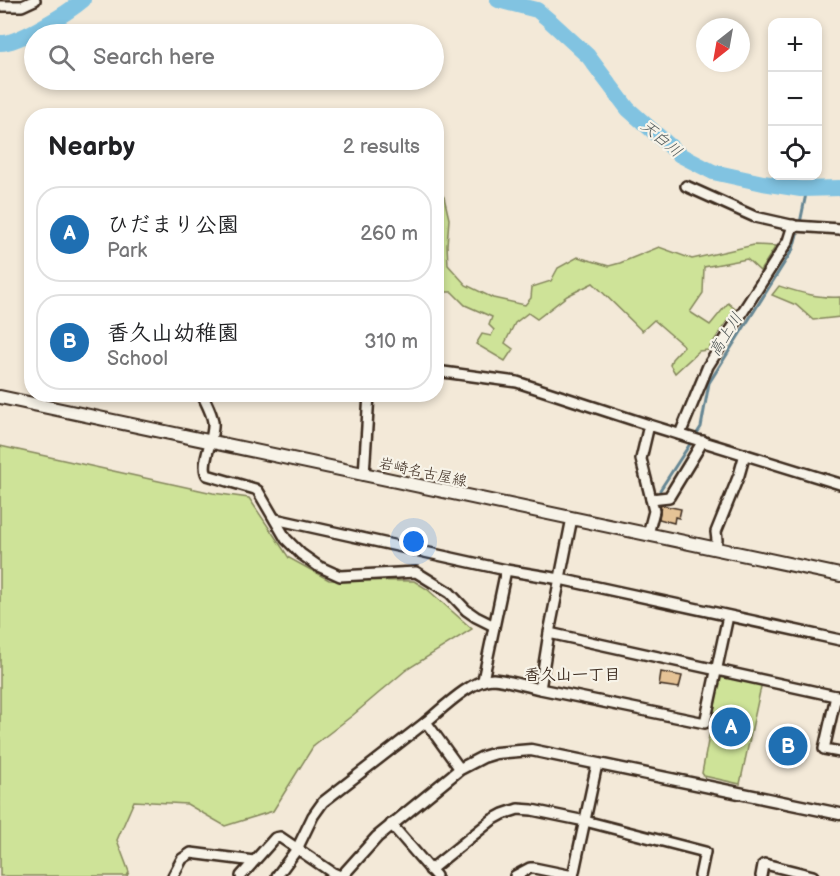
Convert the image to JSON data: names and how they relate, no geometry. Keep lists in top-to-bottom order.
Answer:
{
  "streets": {
    "main road": ["岩崎名古屋線"]
  },
  "districts": ["香久山一丁目"],
  "water": ["天白川", "高上川"],
  "north": "bottom left",
  "page": {
    "map_buttons": ["+", "−"],
    "search": "Search here",
    "heading": ["Nearby", "2 results"],
    "list": [
      {
        "mark": "A",
        "name": "ひだまり公園",
        "note": "Park",
        "value": "260 m"
      },
      {
        "mark": "B",
        "name": "香久山幼稚園",
        "note": "School",
        "value": "310 m"
      }
    ],
    "pins": ["A", "B"]
  }
}
